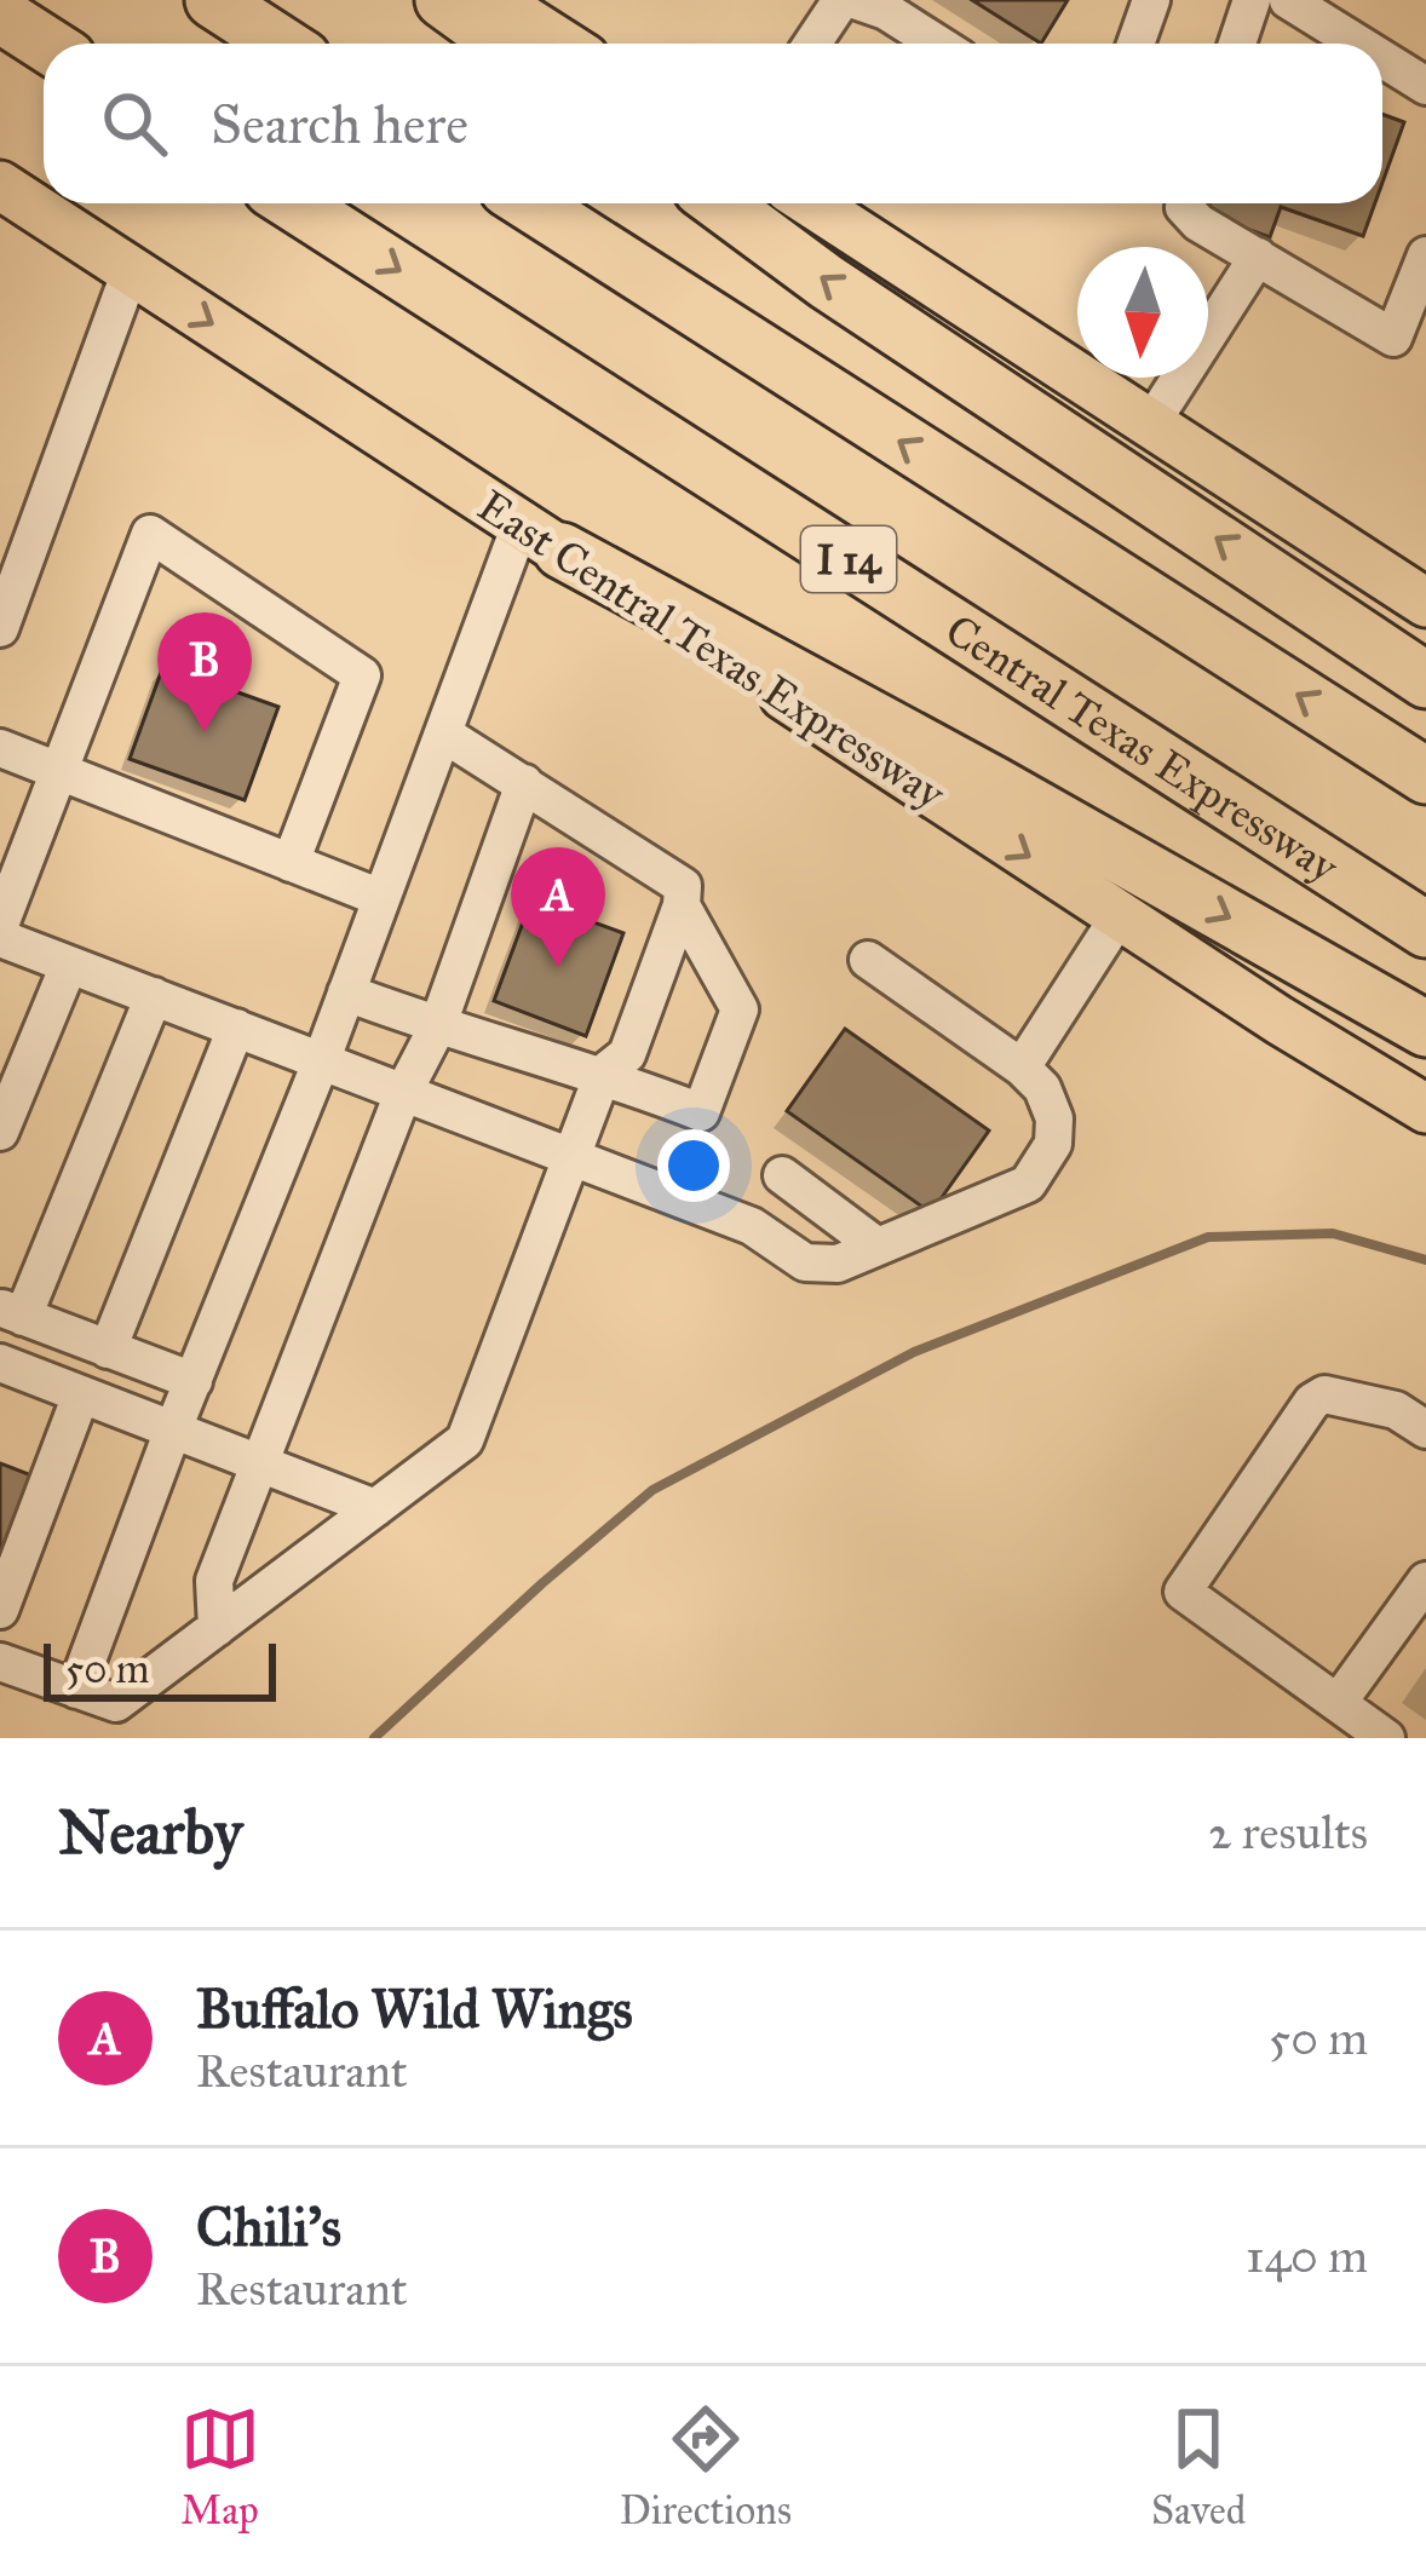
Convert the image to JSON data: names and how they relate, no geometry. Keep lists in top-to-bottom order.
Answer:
{
  "streets": {
    "highway": ["I 14", "Central Texas Expressway"],
    "main road": ["East Central Texas Expressway"]
  },
  "one_way": ["East Central Texas Expressway"],
  "scale_bar": "50 m",
  "north": "bottom",
  "page": {
    "search": "Search here",
    "pins": ["B", "A"],
    "scale": "50 m",
    "heading": ["Nearby", "2 results"],
    "list": [
      {
        "mark": "A",
        "name": "Buffalo Wild Wings",
        "note": "Restaurant",
        "value": "50 m"
      },
      {
        "mark": "B",
        "name": "Chili's",
        "note": "Restaurant",
        "value": "140 m"
      }
    ],
    "nav": ["Map", "Directions", "Saved"]
  }
}
